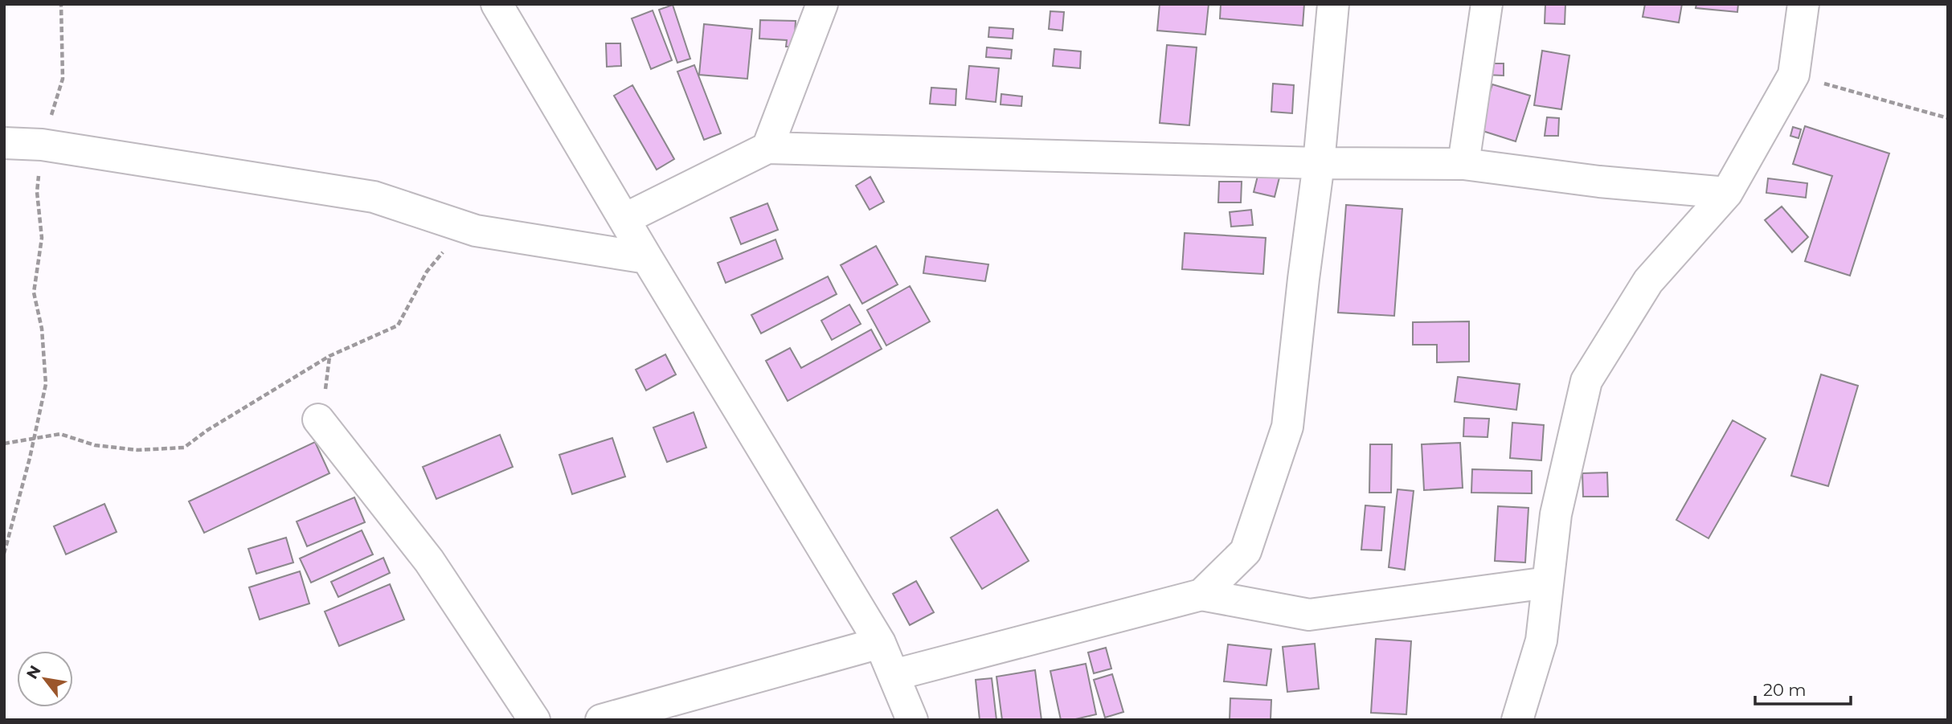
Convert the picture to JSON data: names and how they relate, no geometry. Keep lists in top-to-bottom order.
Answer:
{
  "scale_bar": "20 m",
  "north": "top left"
}
